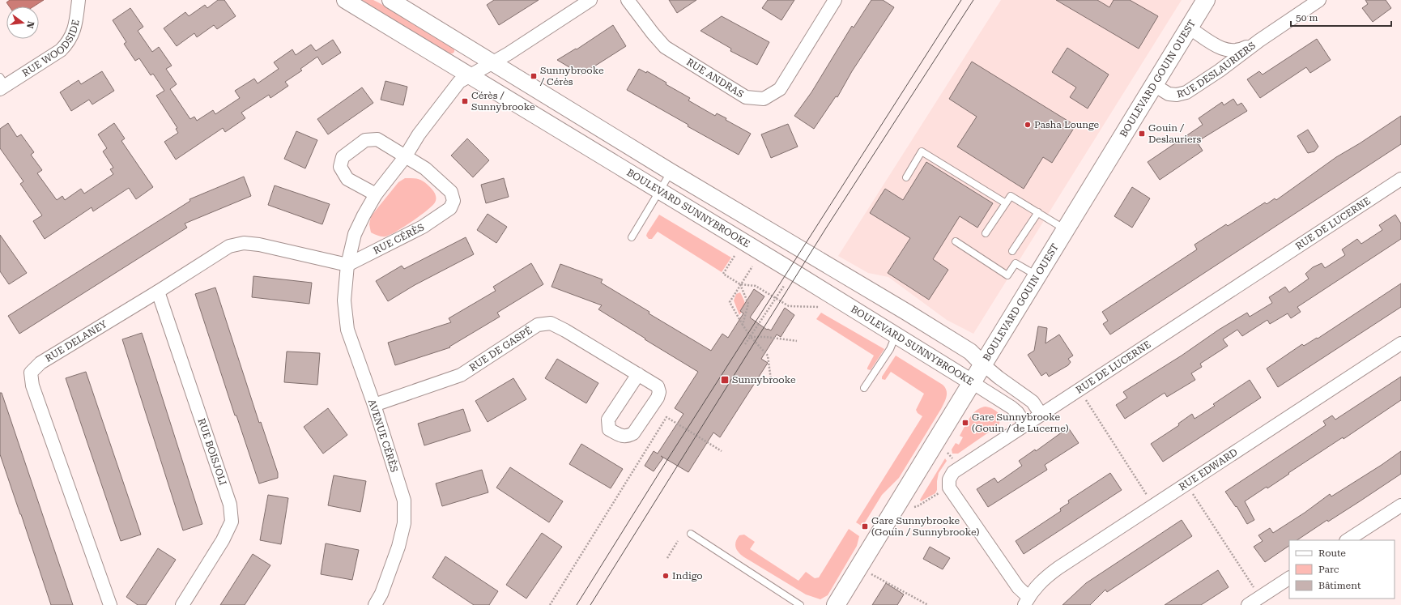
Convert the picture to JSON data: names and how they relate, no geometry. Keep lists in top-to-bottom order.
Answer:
{
  "streets": {
    "main road": ["BOULEVARD GOUIN OUEST"],
    "street": [
      "RUE WOODSIDE",
      "RUE DESLAURIERS",
      "RUE ANDRAS",
      "BOULEVARD SUNNYBROOKE",
      "RUE DE LUCERNE",
      "RUE CÉRÈS",
      "RUE DELANEY",
      "RUE DE GASPÉ",
      "AVENUE CÉRÈS",
      "RUE BOISJOLI",
      "RUE EDWARD"
    ]
  },
  "crossings": [
    ["RUE DESLAURIERS", "BOULEVARD GOUIN OUEST"],
    ["BOULEVARD GOUIN OUEST", "BOULEVARD SUNNYBROOKE"],
    ["BOULEVARD SUNNYBROOKE", "RUE DE LUCERNE"],
    ["RUE DE LUCERNE", "RUE EDWARD"],
    ["RUE CÉRÈS", "RUE DELANEY"],
    ["RUE CÉRÈS", "AVENUE CÉRÈS"],
    ["RUE DELANEY", "AVENUE CÉRÈS"],
    ["RUE DELANEY", "RUE BOISJOLI"],
    ["RUE DE GASPÉ", "AVENUE CÉRÈS"]
  ],
  "places": {
    "transit": [
      "Sunnybrooke / Cérès",
      "Cérès / Sunnybrooke",
      "Gouin / Deslauriers",
      "Sunnybrooke",
      "Gare Sunnybrooke (Gouin / de Lucerne)",
      "Gare Sunnybrooke (Gouin / Sunnybrooke)"
    ],
    "other": ["Pasha Lounge", "Indigo"]
  },
  "legend": ["Route", "Parc", "Bâtiment"],
  "scale_bar": "50 m",
  "north": "right"
}
